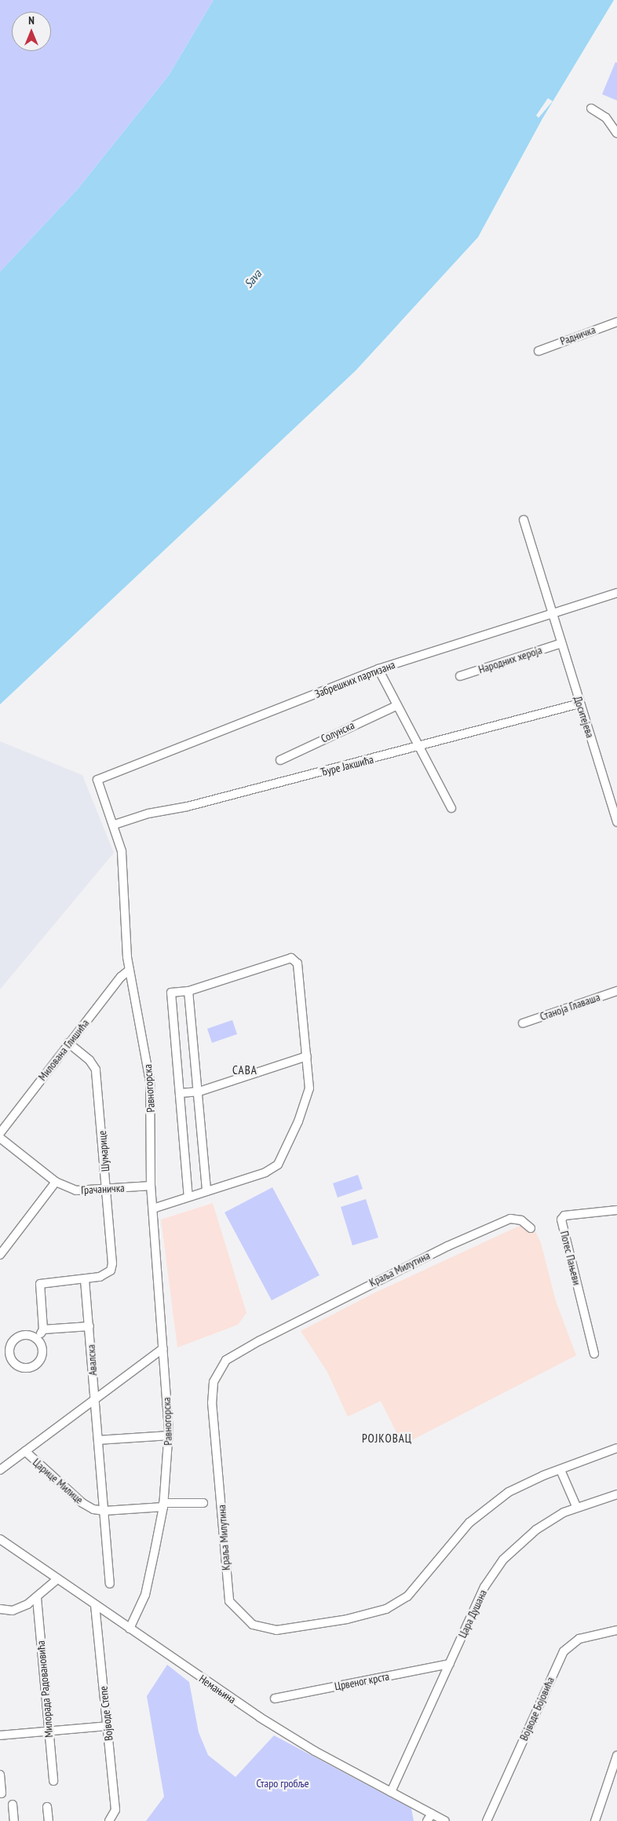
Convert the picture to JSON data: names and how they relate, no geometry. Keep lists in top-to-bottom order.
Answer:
{
  "streets": {
    "street": [
      "Радничка",
      "Народних хероја",
      "Забрешких партизана",
      "Доситејева",
      "Солунска",
      "Ђуре Јакшића",
      "Станоја Главаша",
      "Милована Глишића",
      "Равногорска",
      "Шумарице",
      "Грачаничка",
      "Потес Пањеви",
      "Краља Милутина",
      "Авалска",
      "Царице Милице",
      "Цара Душана",
      "Црвеног крста",
      "Милорада Радовановића",
      "Немањина",
      "Војводе Бојовића",
      "Војводе Степе"
    ]
  },
  "crossings": [
    ["Народних хероја", "Доситејева"],
    ["Забрешких партизана", "Доситејева"],
    ["Забрешких партизана", "Равногорска"],
    ["Доситејева", "Ђуре Јакшића"],
    ["Ђуре Јакшића", "Равногорска"],
    ["Милована Глишића", "Равногорска"],
    ["Милована Глишића", "Шумарице"],
    ["Равногорска", "Грачаничка"],
    ["Равногорска", "Царице Милице"],
    ["Равногорска", "Немањина"],
    ["Шумарице", "Грачаничка"],
    ["Шумарице", "Авалска"],
    ["Авалска", "Царице Милице"],
    ["Цара Душана", "Црвеног крста"],
    ["Цара Душана", "Немањина"],
    ["Немањина", "Војводе Степе"]
  ],
  "districts": ["САВА", "РОЈКОВАЦ"],
  "water": ["Sava"],
  "parks": ["Старо гробље"],
  "north": "top"
}
